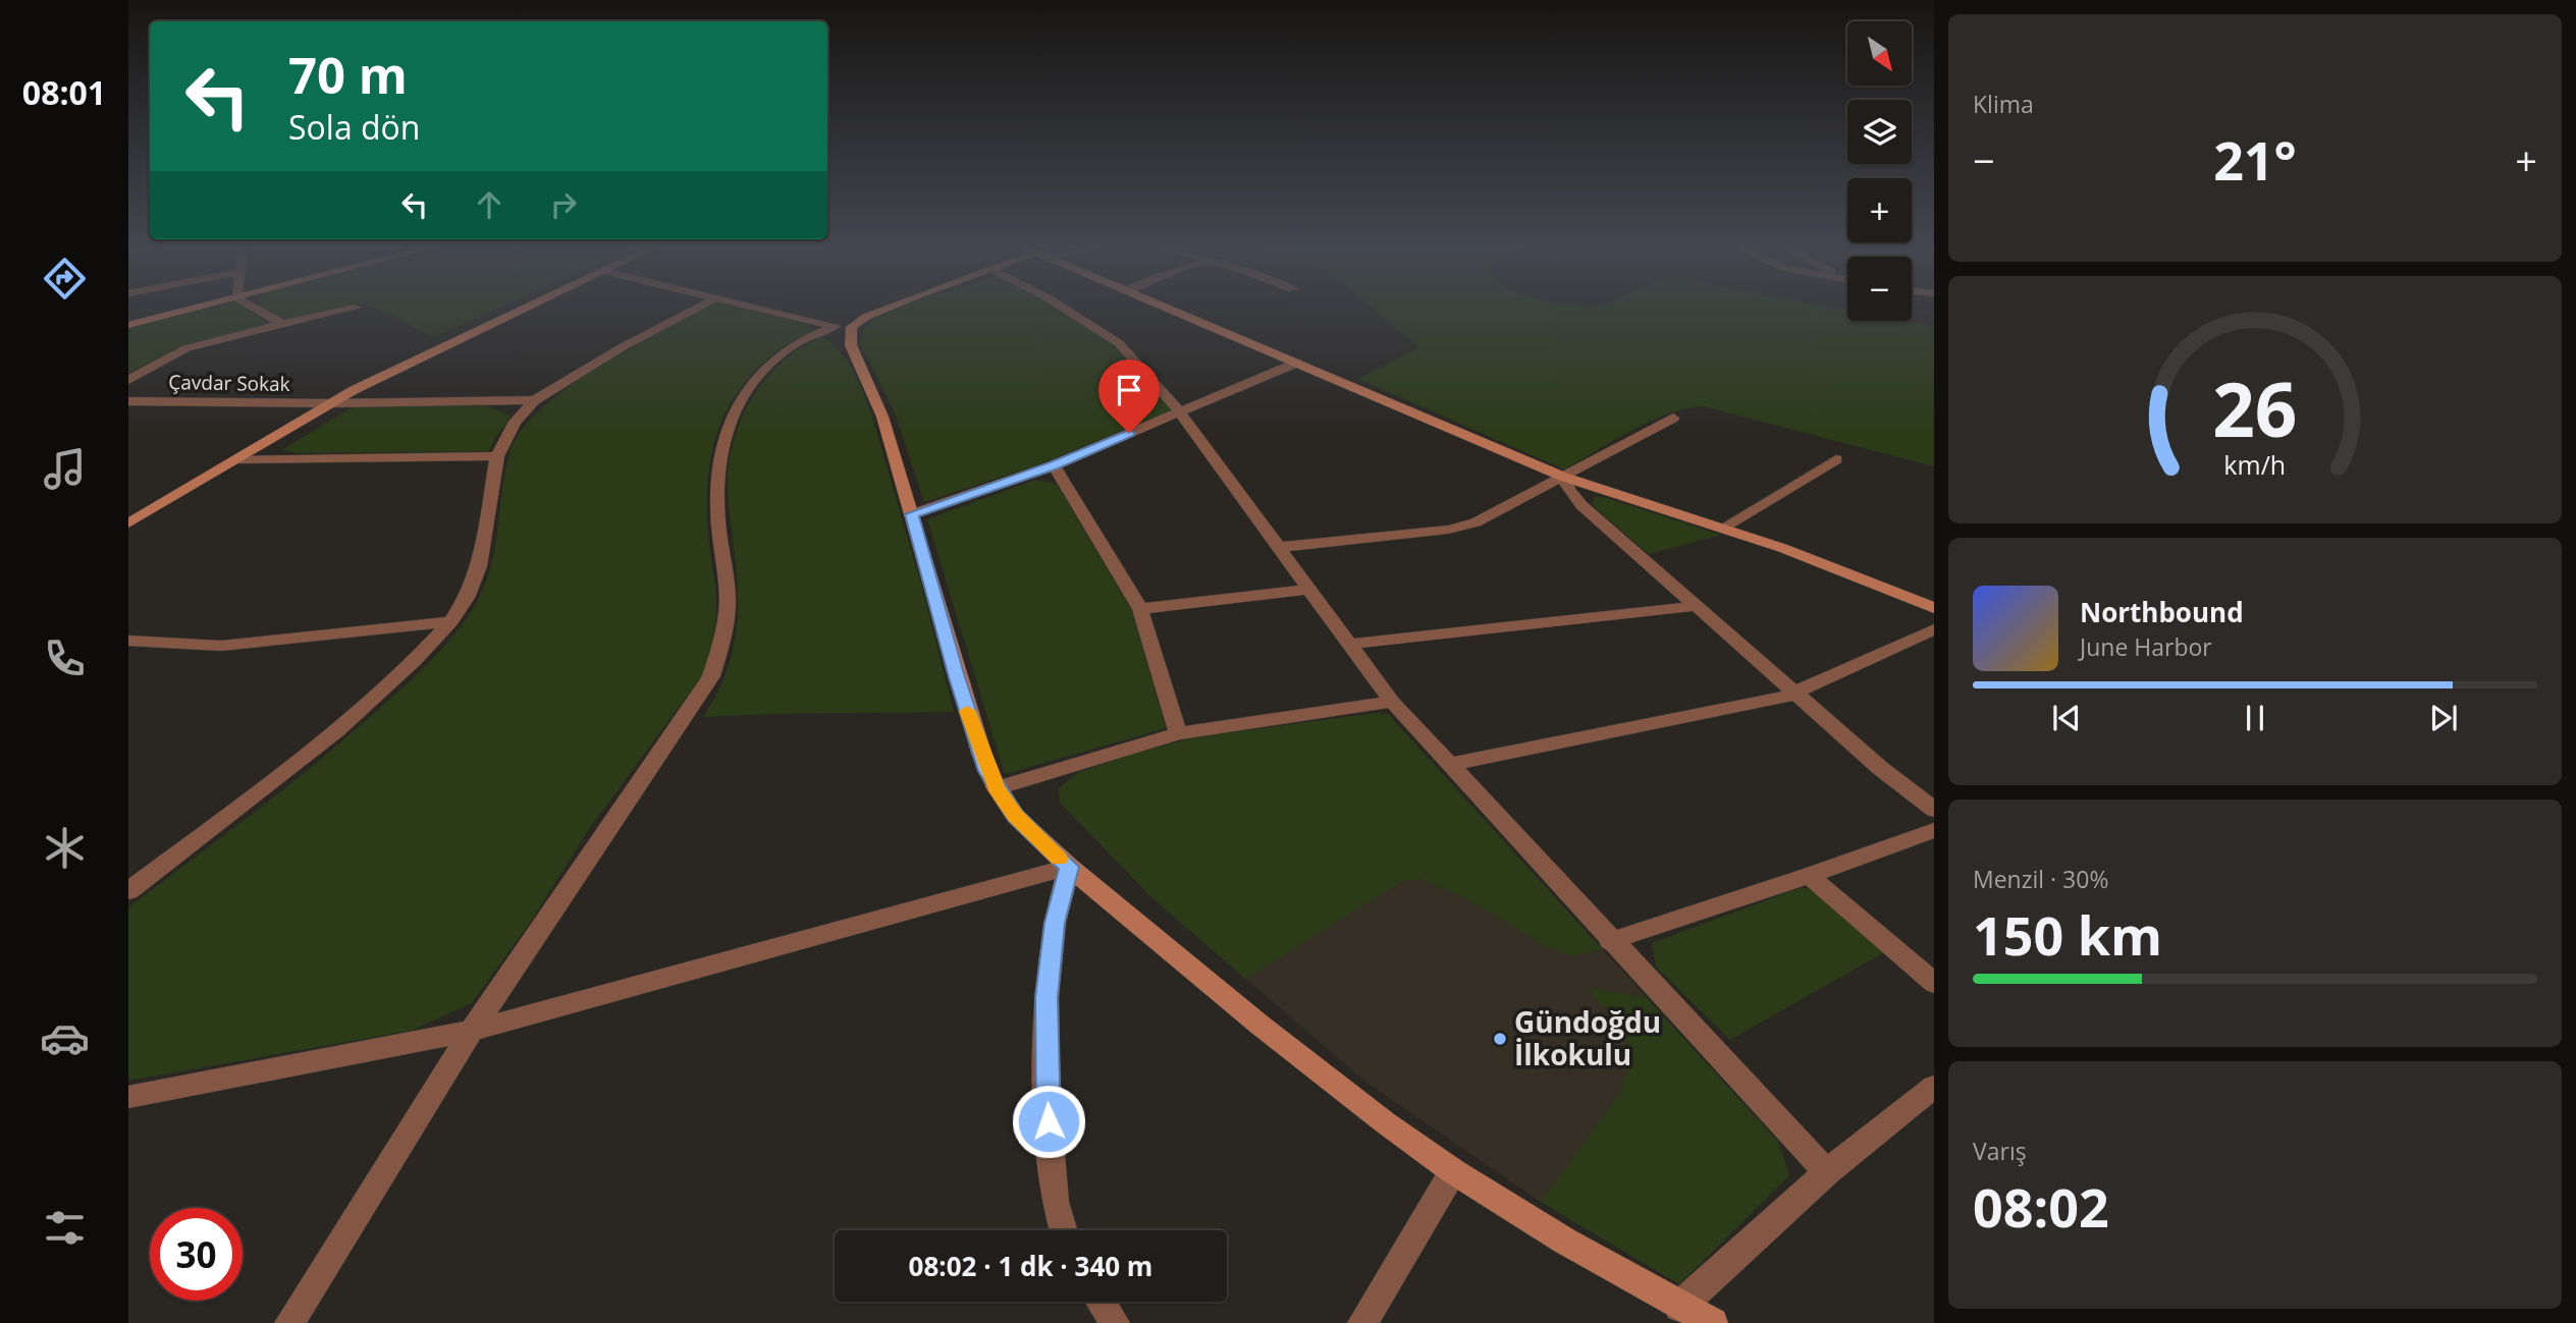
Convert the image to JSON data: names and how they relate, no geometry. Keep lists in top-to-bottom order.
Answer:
{
  "streets": {
    "street": ["Çavdar Sokak"]
  },
  "places": ["Gündoğdu İlkokulu"],
  "north": "bottom right",
  "page": {
    "tabs": "08:01",
    "tile": [
      "Klima",
      ["Menzil · 30%", "150 km"],
      ["Varış", "08:02"]
    ],
    "map_buttons": ["+", "−"],
    "turn": ["70 m", "Sola dön"],
    "heat": ["−", "21°", "+"],
    "song": ["Northbound", "June Harbor"],
    "limit": "30",
    "trip": "08:02 · 1 dk · 340 m",
    "gauge": ["26", "km/h"]
  }
}
